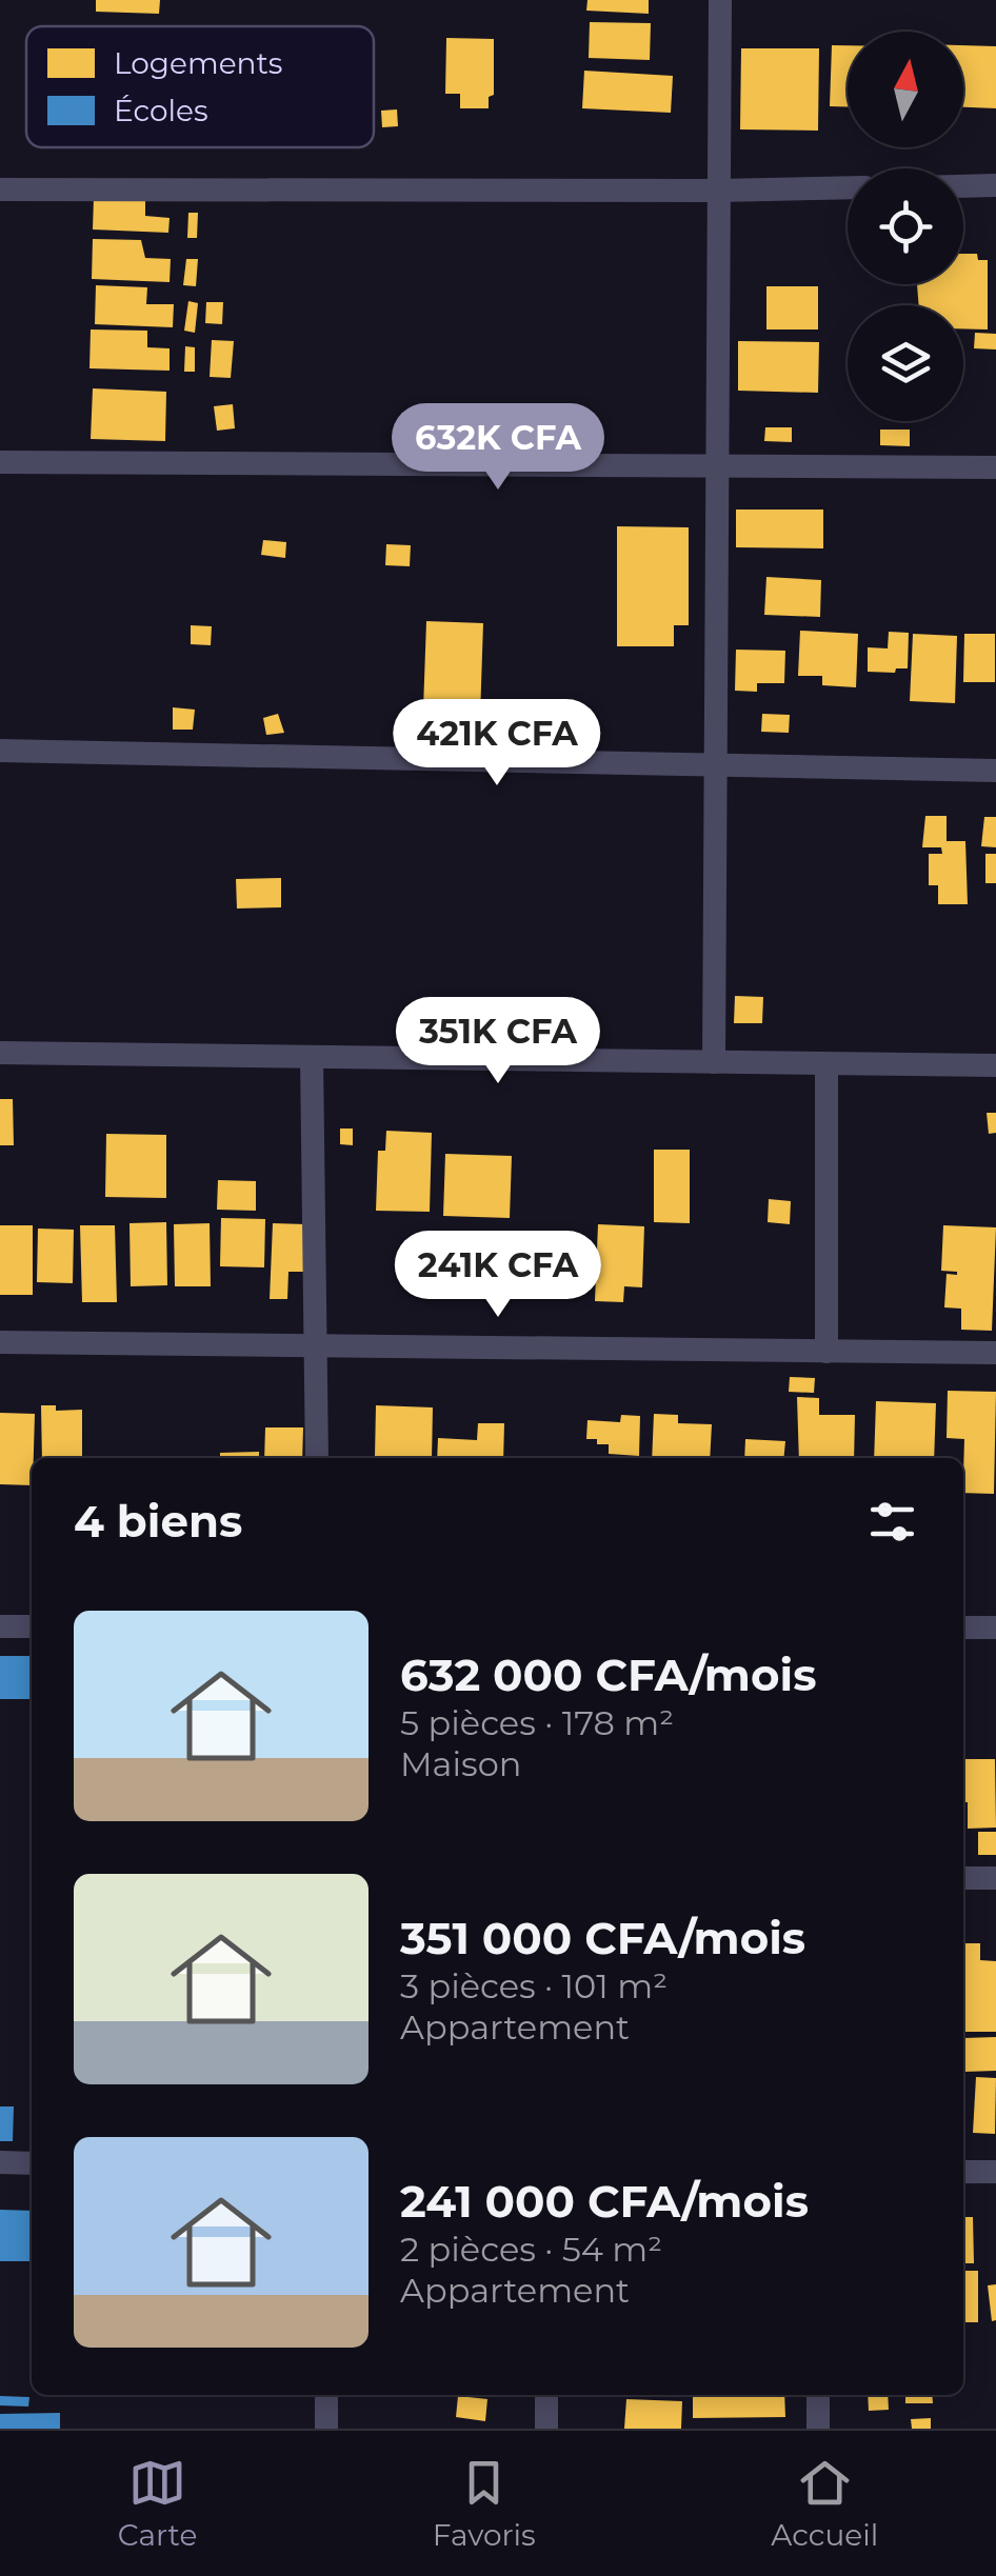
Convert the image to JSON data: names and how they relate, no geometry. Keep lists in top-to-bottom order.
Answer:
{
  "legend": ["Logements", "Écoles"],
  "north": "top",
  "page": {
    "price": [
      "632K CFA",
      "421K CFA",
      "351K CFA",
      "241K CFA"
    ],
    "heading": "4 biens",
    "list": [
      {
        "name": "632 000 CFA/mois",
        "note": "5 pièces · 178 m² · Maison"
      },
      {
        "name": "351 000 CFA/mois",
        "note": "3 pièces · 101 m² · Appartement"
      },
      {
        "name": "241 000 CFA/mois",
        "note": "2 pièces · 54 m² · Appartement"
      }
    ],
    "tabs": ["Carte", "Favoris", "Accueil"]
  }
}
